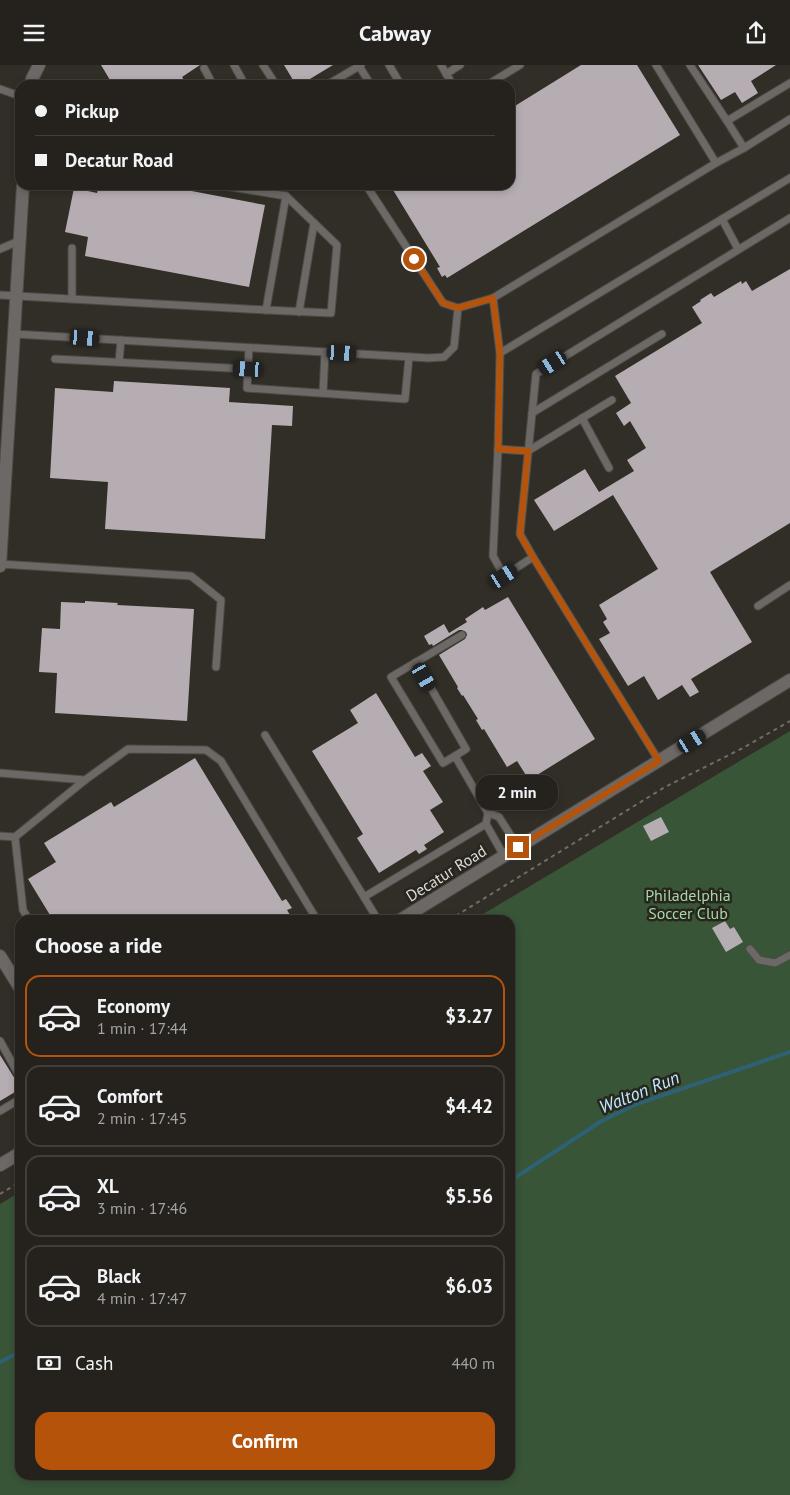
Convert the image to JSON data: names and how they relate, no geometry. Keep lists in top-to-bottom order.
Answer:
{
  "streets": {
    "street": ["Decatur Road"]
  },
  "water": ["Walton Run"],
  "parks": ["Philadelphia Soccer Club"],
  "page": {
    "header": "Cabway",
    "banner": ["Pickup", "Decatur Road"],
    "bubble": "2 min",
    "heading": "Choose a ride",
    "list": [
      {
        "name": "Economy",
        "note": "1 min · 17:44",
        "value": "$3.27"
      },
      {
        "name": "Comfort",
        "note": "2 min · 17:45",
        "value": "$4.42"
      },
      {
        "name": "XL",
        "note": "3 min · 17:46",
        "value": "$5.56"
      },
      {
        "name": "Black",
        "note": "4 min · 17:47",
        "value": "$6.03"
      }
    ],
    "pay": ["Cash", "440 m"],
    "buttons": "Confirm"
  }
}
